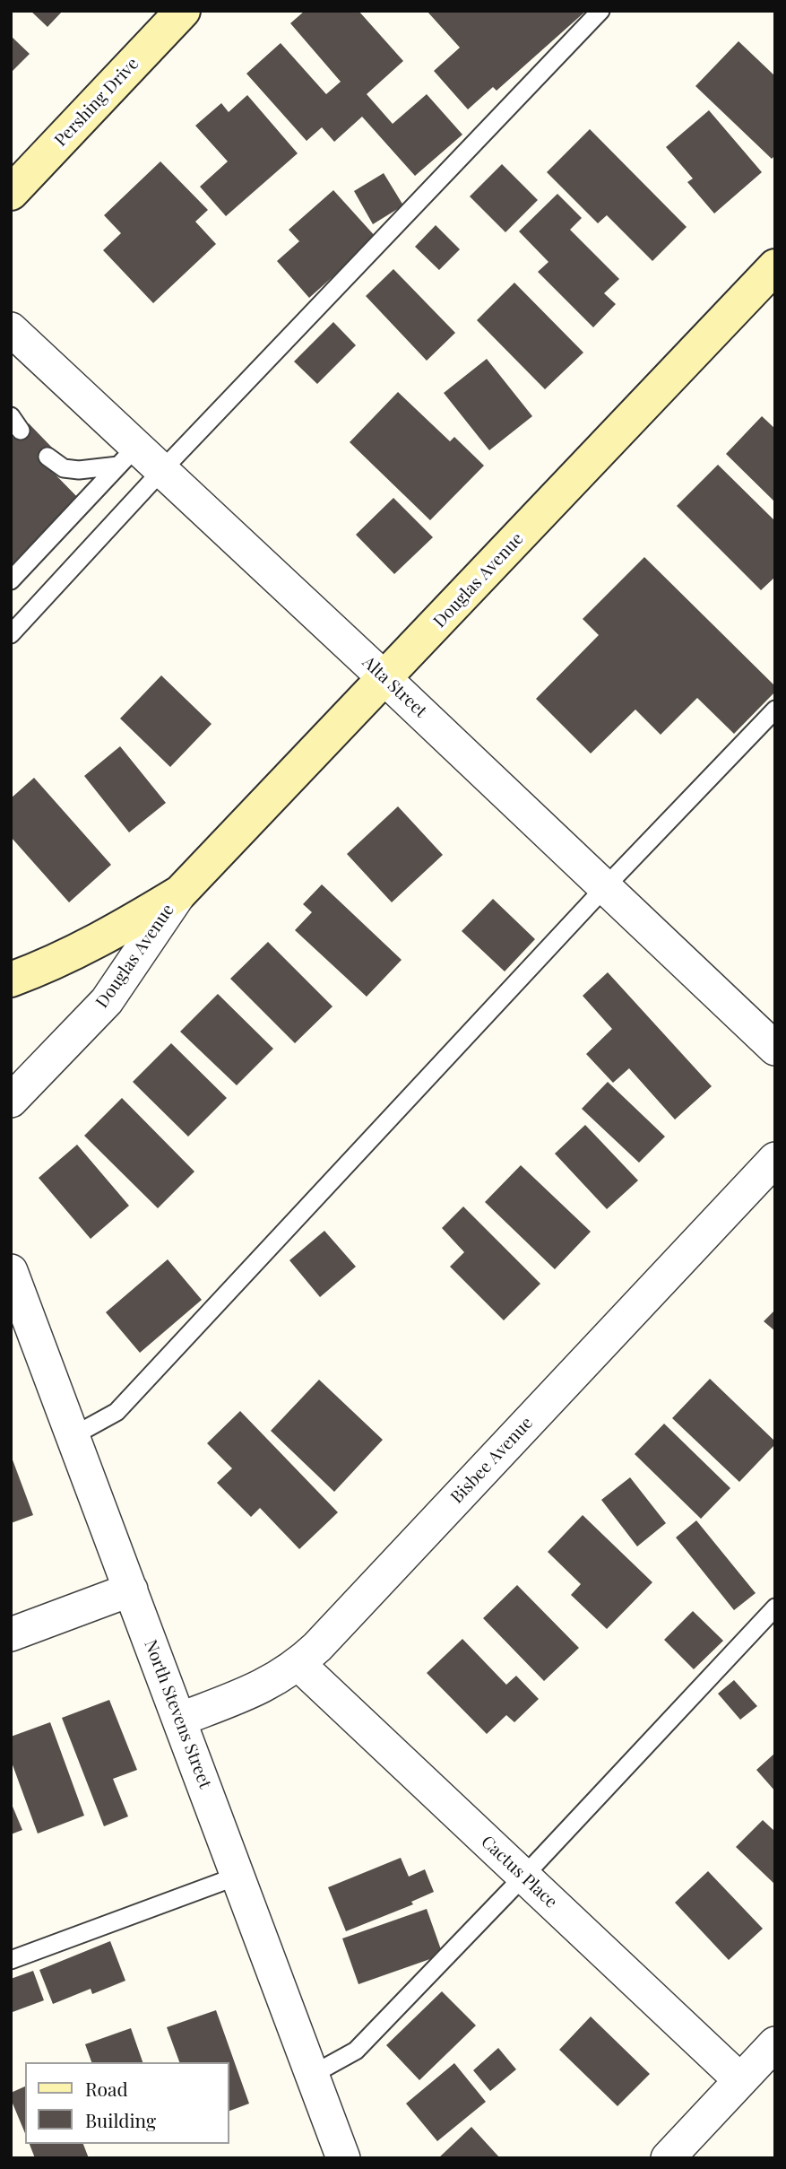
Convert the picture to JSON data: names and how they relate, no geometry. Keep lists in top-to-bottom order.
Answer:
{
  "streets": {
    "main road": ["Pershing Drive", "Douglas Avenue"],
    "street": [
      "Alta Street",
      "Bisbee Avenue",
      "North Stevens Street",
      "Cactus Place"
    ]
  },
  "crossings": [
    ["Douglas Avenue", "Alta Street"],
    ["Bisbee Avenue", "North Stevens Street"],
    ["Bisbee Avenue", "Cactus Place"]
  ],
  "legend": ["Road", "Building"]
}
